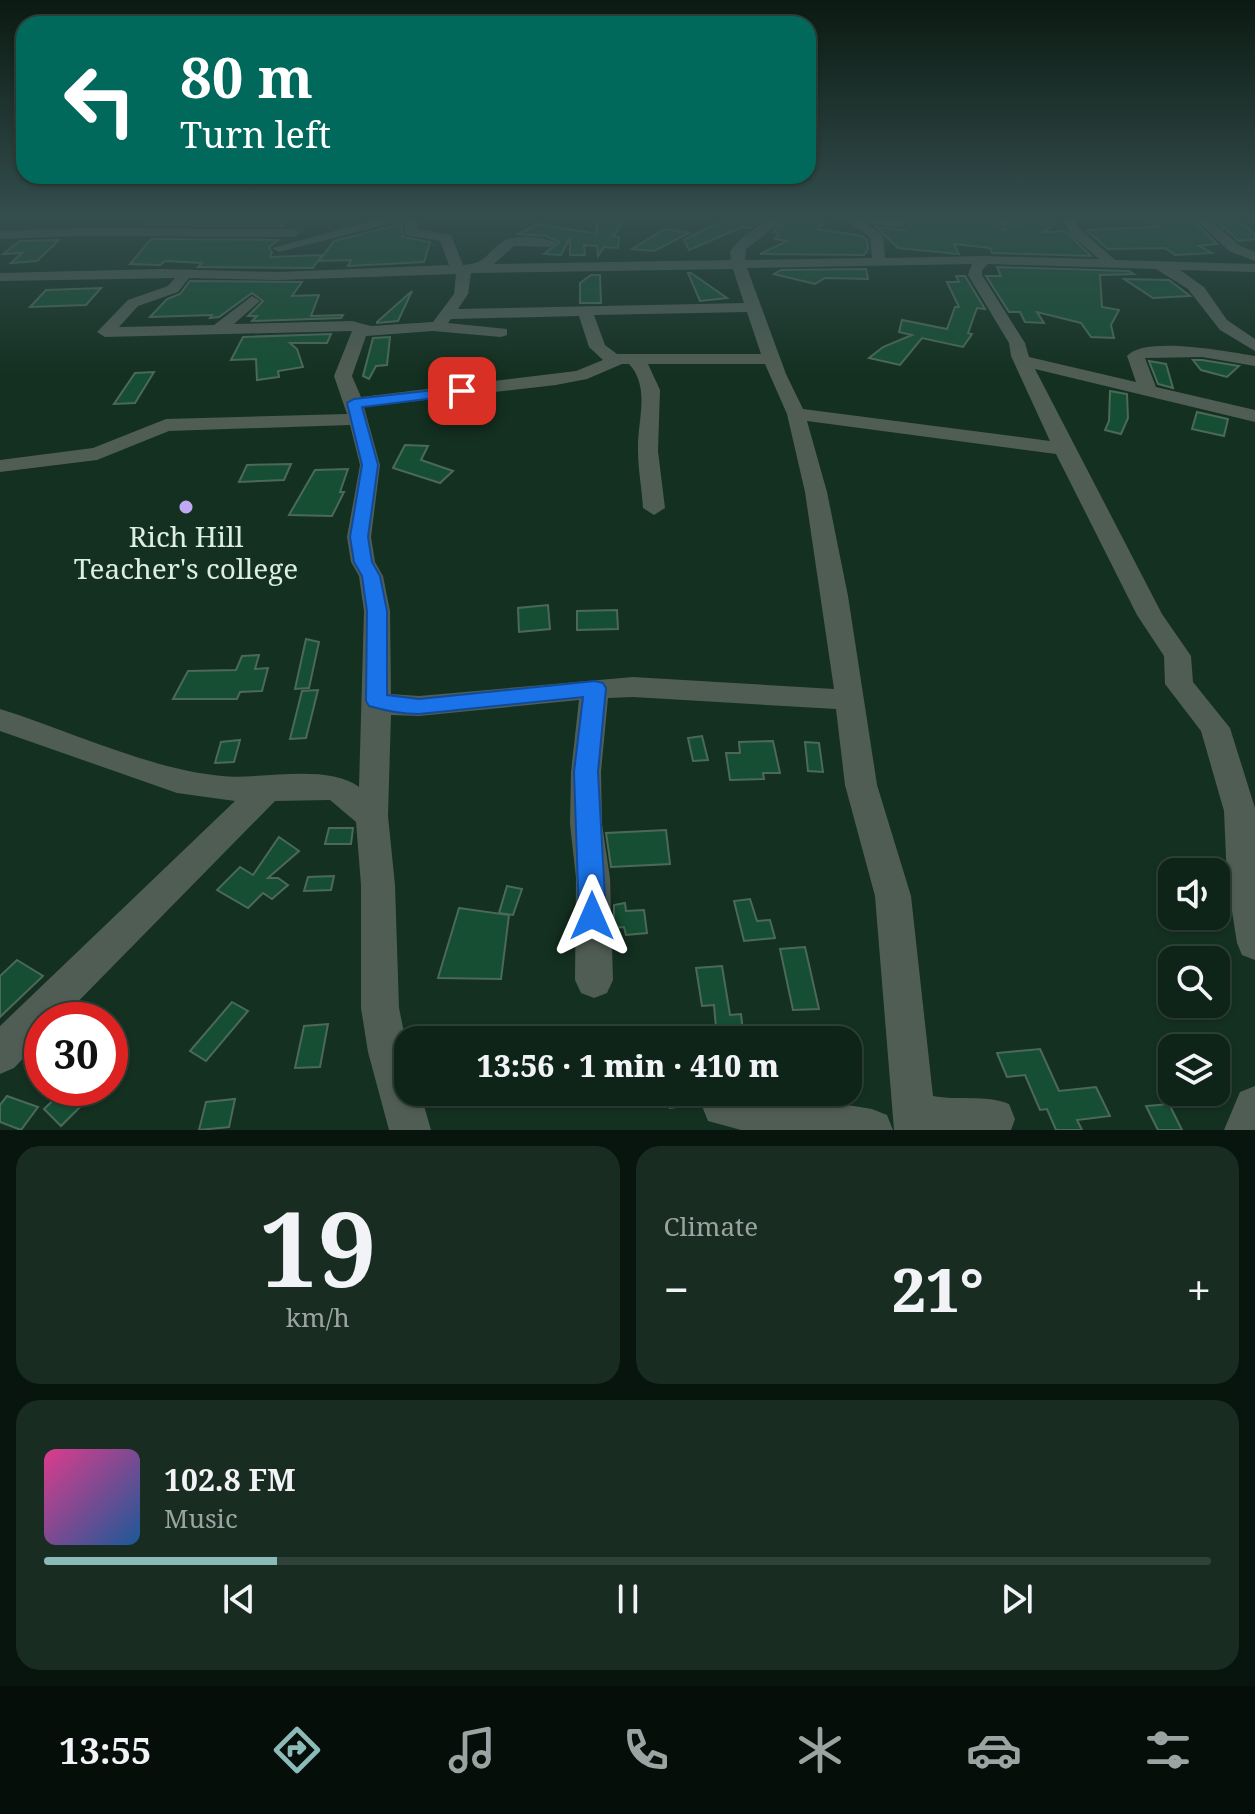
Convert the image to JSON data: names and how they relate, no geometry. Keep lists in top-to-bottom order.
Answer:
{
  "places": ["Rich Hill Teacher's college"],
  "page": {
    "turn": ["80 m", "Turn left"],
    "limit": "30",
    "trip": "13:56 · 1 min · 410 m",
    "tile": [
      ["19", "km/h"],
      "Climate"
    ],
    "heat": ["−", "21°", "+"],
    "song": ["102.8 FM", "Music"],
    "tabs": "13:55"
  }
}
